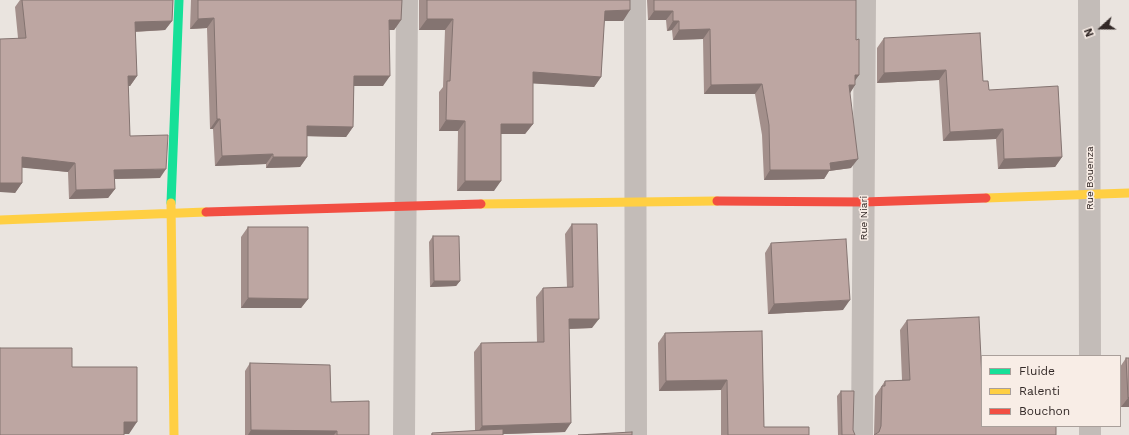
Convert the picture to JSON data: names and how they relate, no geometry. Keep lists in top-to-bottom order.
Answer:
{
  "streets": {
    "street": ["Rue Bouenza", "Rue Niari"]
  },
  "legend": ["Fluide", "Ralenti", "Bouchon"],
  "north": "left"
}
